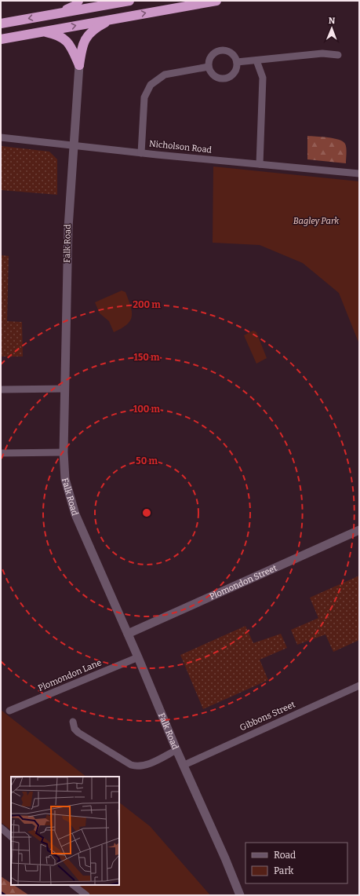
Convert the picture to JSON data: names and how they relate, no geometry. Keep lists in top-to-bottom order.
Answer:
{
  "streets": {
    "street": [
      "Nicholson Road",
      "Falk Road",
      "Plomondon Street",
      "Plomondon Lane",
      "Gibbons Street"
    ]
  },
  "crossings": [
    ["Nicholson Road", "Falk Road"],
    ["Falk Road", "Plomondon Street"],
    ["Falk Road", "Plomondon Lane"],
    ["Falk Road", "Gibbons Street"]
  ],
  "parks": ["Bagley Park"],
  "legend": ["Road", "Park"],
  "north": "top",
  "rings": [
    "200 m",
    "150 m",
    "100 m",
    "50 m"
  ]
}
